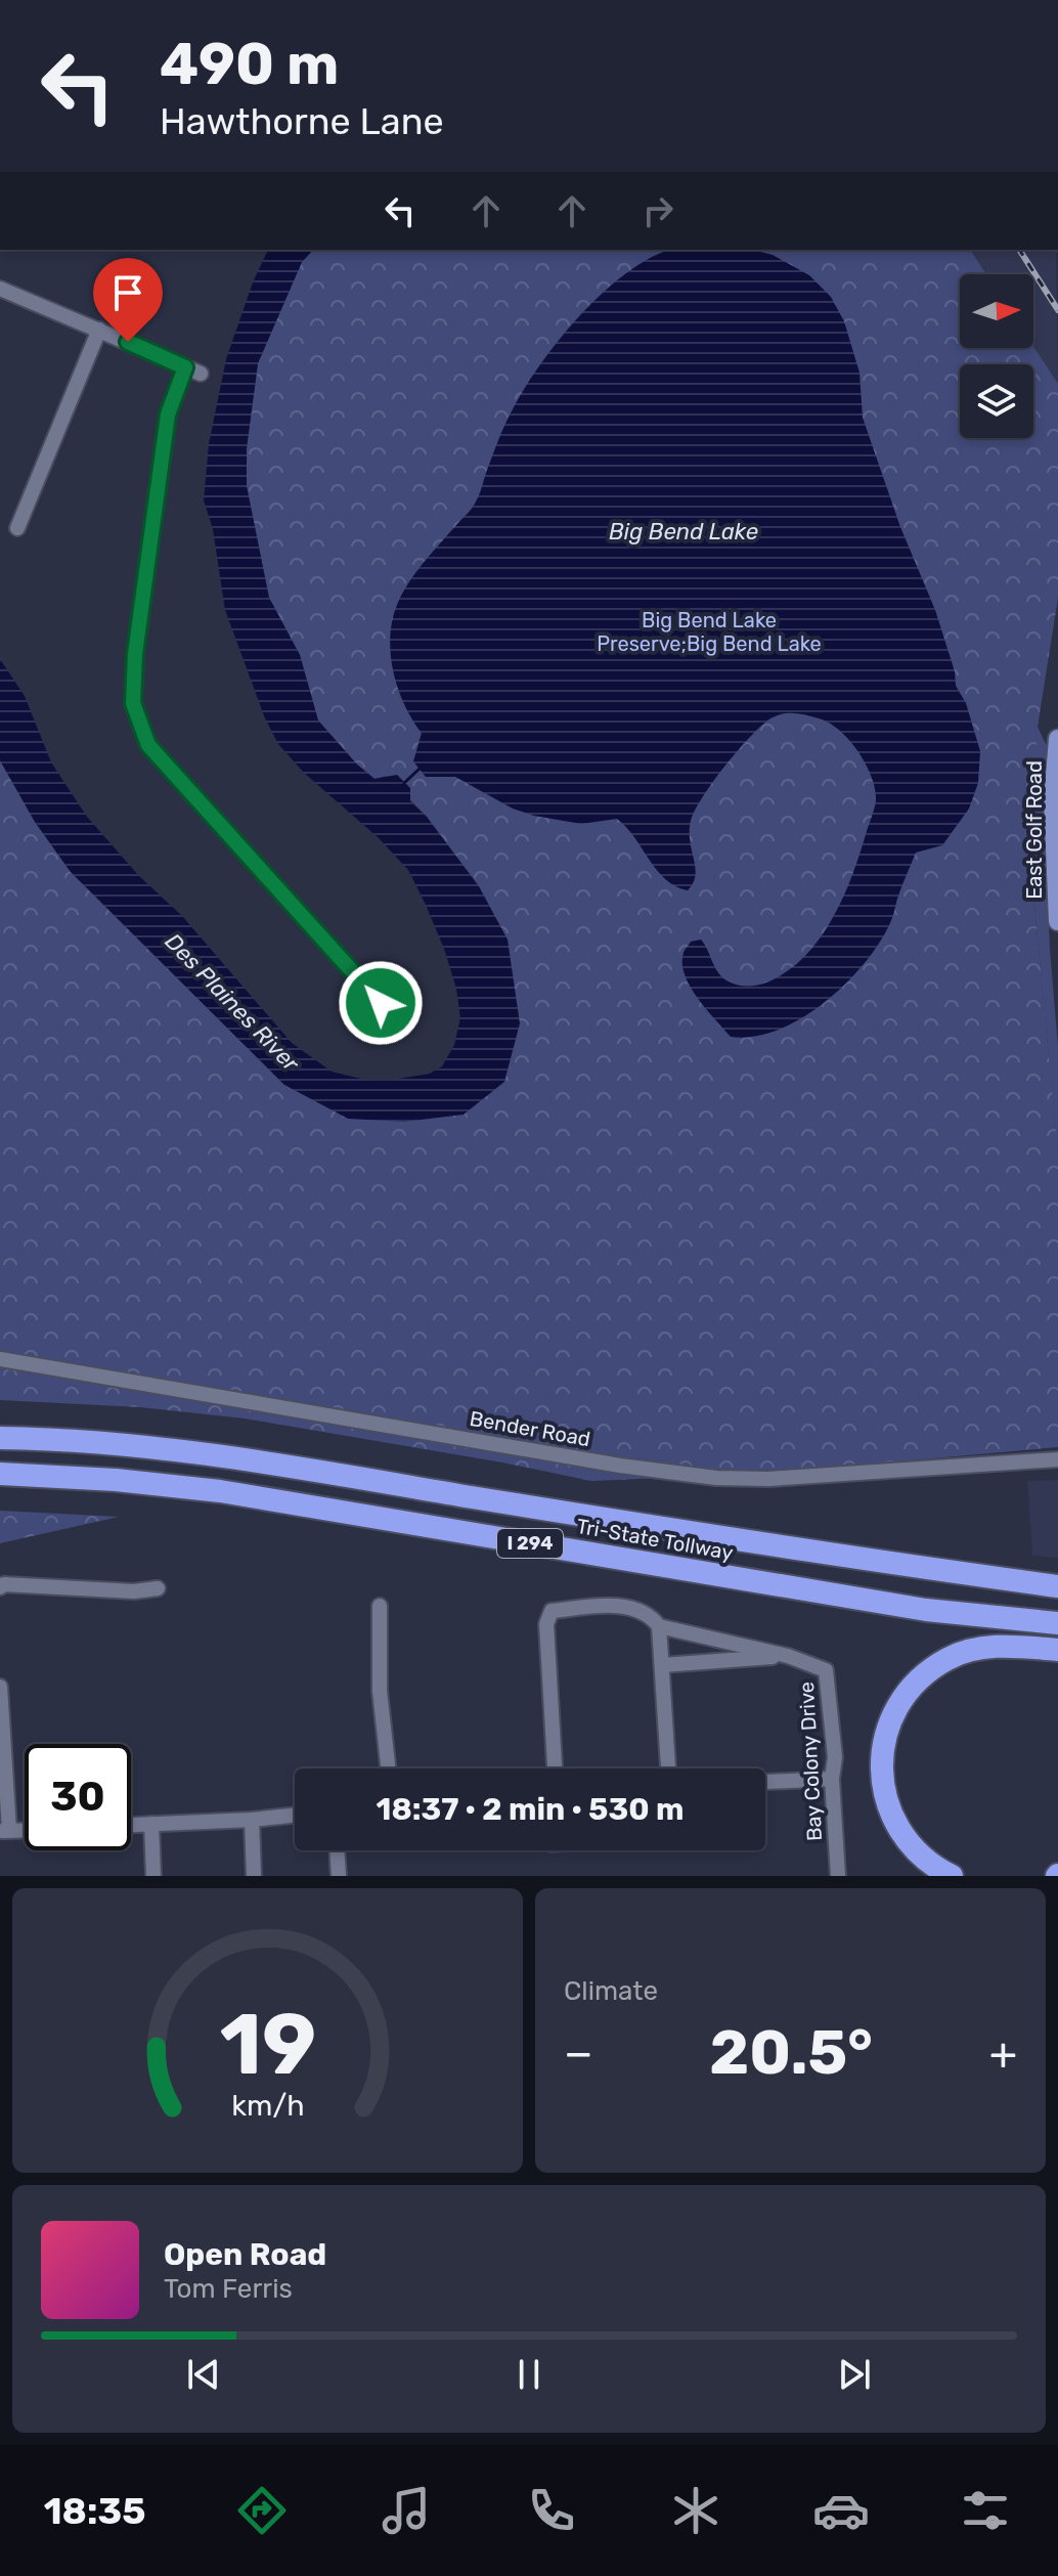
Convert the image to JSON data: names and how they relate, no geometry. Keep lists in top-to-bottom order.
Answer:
{
  "streets": {
    "highway": ["Tri-State Tollway", "I 294"],
    "main road": ["East Golf Road"],
    "street": ["Bender Road", "Bay Colony Drive"]
  },
  "water": ["Big Bend Lake", "Des Plaines River"],
  "parks": ["Big Bend Lake Preserve;Big Bend Lake"],
  "north": "right",
  "page": {
    "turn": ["490 m", "Hawthorne Lane"],
    "limit": "30",
    "trip": "18:37 · 2 min · 530 m",
    "tile": "Climate",
    "heat": ["−", "20.5°", "+"],
    "song": ["Open Road", "Tom Ferris"],
    "tabs": "18:35",
    "gauge": ["19", "km/h"]
  }
}
